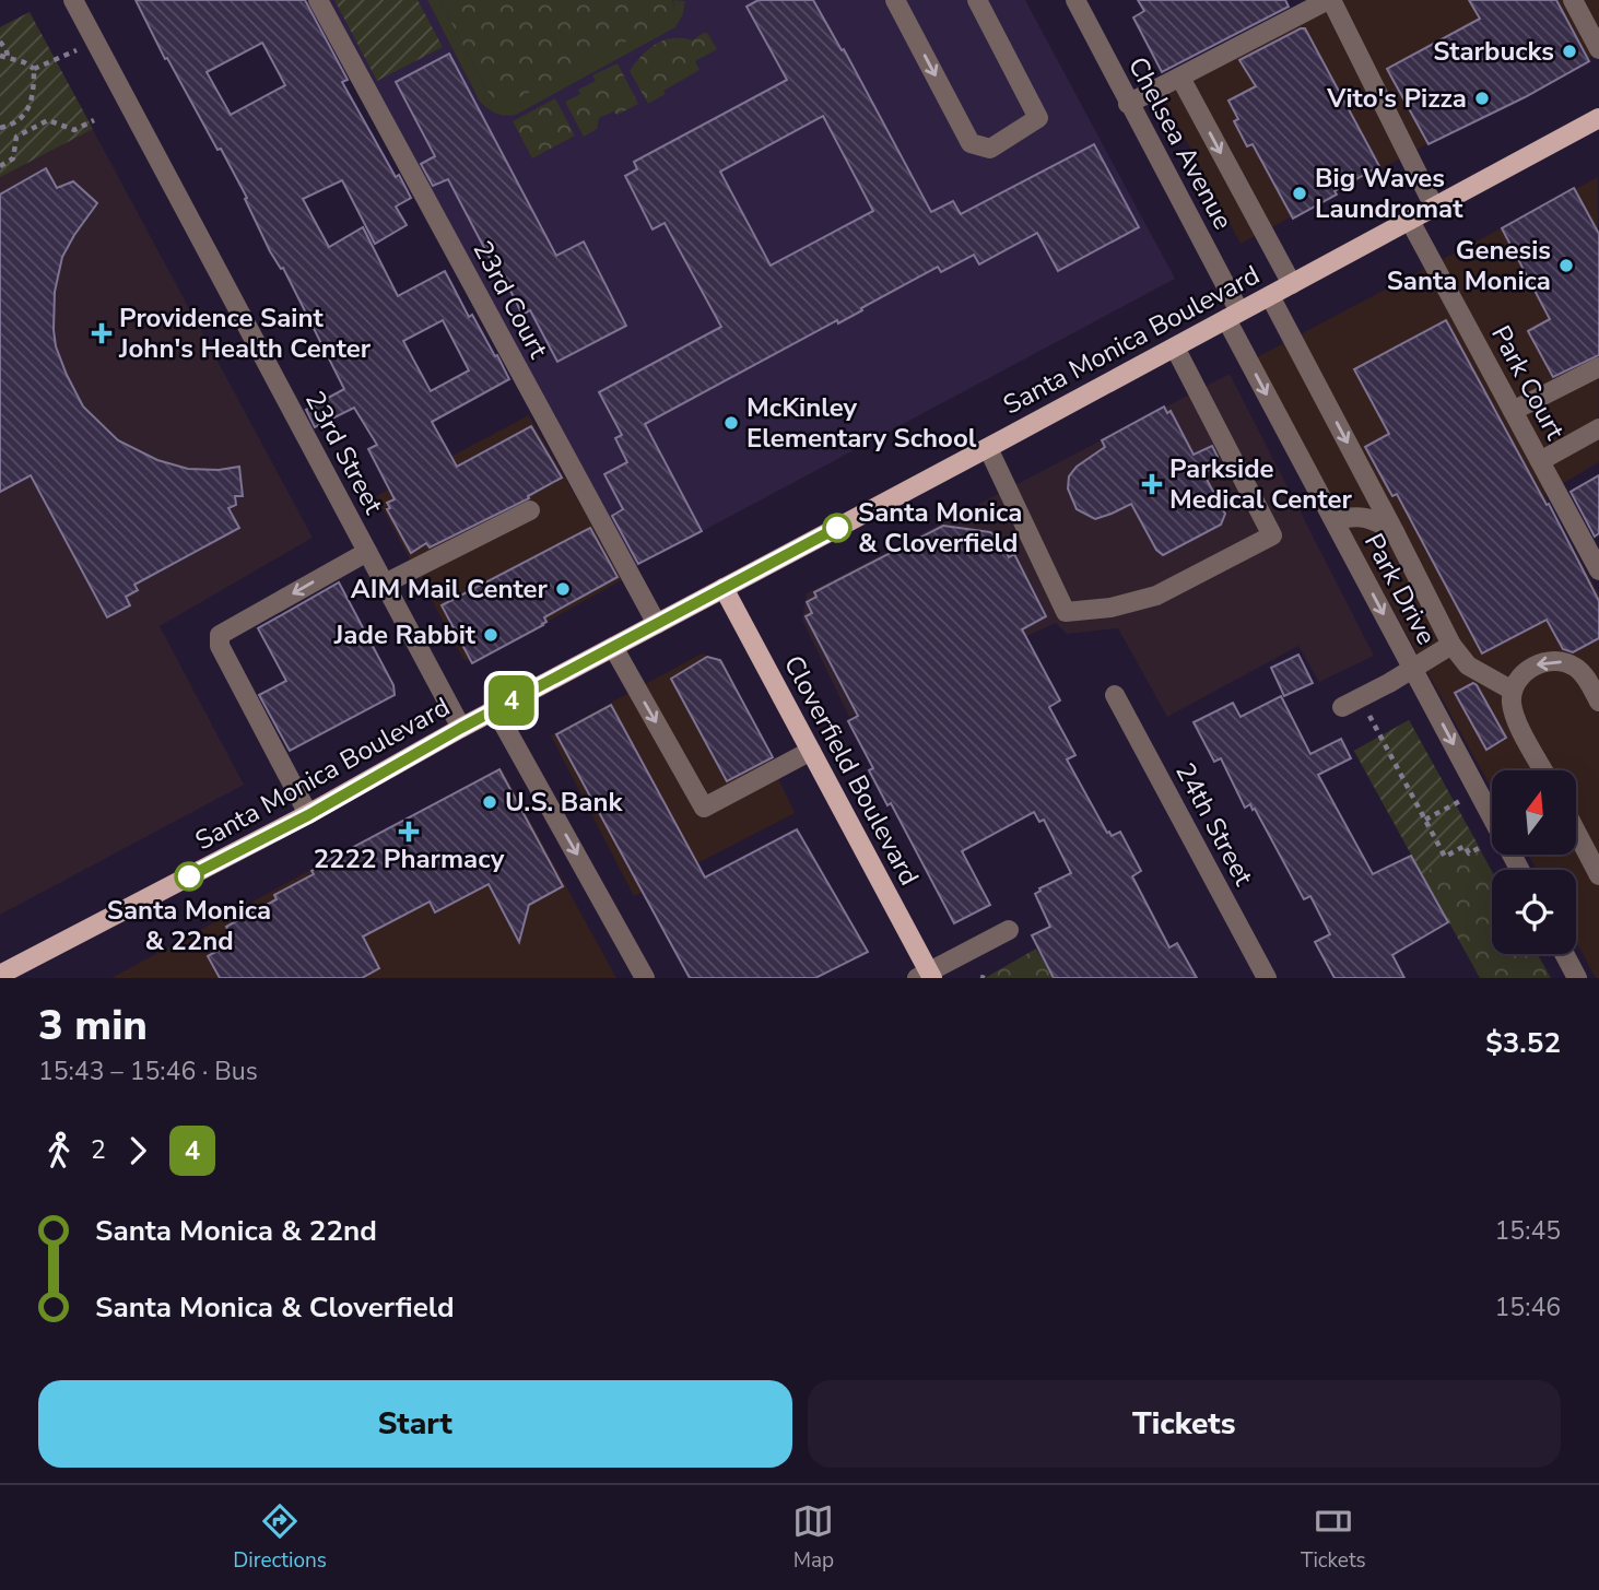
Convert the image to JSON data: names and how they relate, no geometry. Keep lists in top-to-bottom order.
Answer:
{
  "streets": {
    "main road": ["Santa Monica Boulevard", "Cloverfield Boulevard"],
    "street": [
      "Chelsea Avenue",
      "23rd Court",
      "Park Court",
      "23rd Street",
      "Park Drive",
      "24th Street"
    ]
  },
  "crossings": [
    ["Chelsea Avenue", "Santa Monica Boulevard"],
    ["Chelsea Avenue", "Park Drive"],
    ["23rd Court", "Santa Monica Boulevard"],
    ["Santa Monica Boulevard", "Park Court"],
    ["Santa Monica Boulevard", "23rd Street"],
    ["Santa Monica Boulevard", "Park Drive"],
    ["Santa Monica Boulevard", "Cloverfield Boulevard"]
  ],
  "places": {
    "other": [
      "Starbucks",
      "Vito's Pizza",
      "Big Waves Laundromat",
      "Genesis Santa Monica",
      "McKinley Elementary School",
      "Santa Monica & Cloverfield",
      "AIM Mail Center",
      "Jade Rabbit",
      "U.S. Bank",
      "Santa Monica & 22nd"
    ],
    "health": ["Providence Saint John's Health Center", "Parkside Medical Center", "2222 Pharmacy"]
  },
  "lines": ["bus line 4"],
  "north": "top",
  "page": {
    "on_map": "4",
    "heading": ["3 min", "15:43 – 15:46 · Bus", "$3.52"],
    "legs": ["2", "4"],
    "list": [
      {
        "name": "Santa Monica & 22nd",
        "value": "15:45"
      },
      {
        "name": "Santa Monica & Cloverfield",
        "value": "15:46"
      }
    ],
    "buttons": ["Start", "Tickets"],
    "tabs": ["Directions", "Map", "Tickets"]
  }
}
